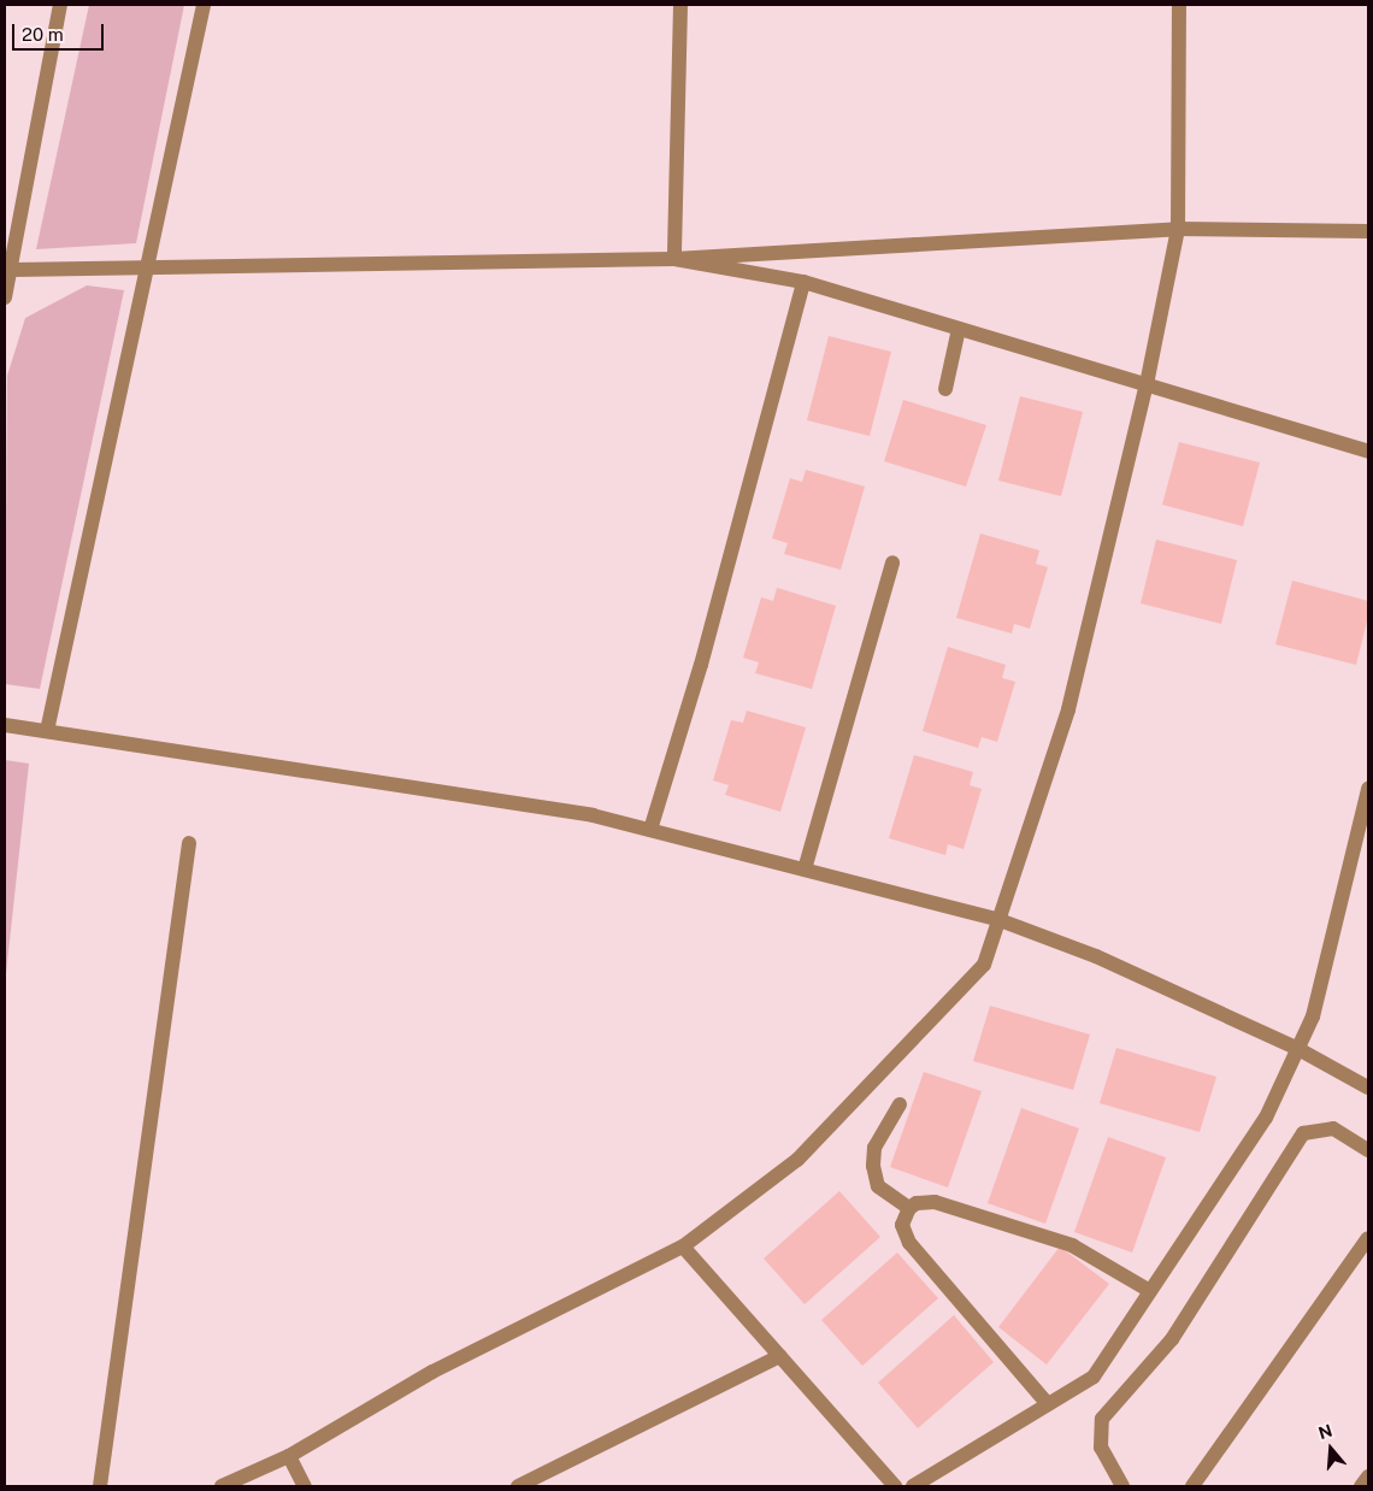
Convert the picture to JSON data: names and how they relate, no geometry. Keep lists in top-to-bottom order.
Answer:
{
  "scale_bar": "20 m",
  "north": "top"
}
